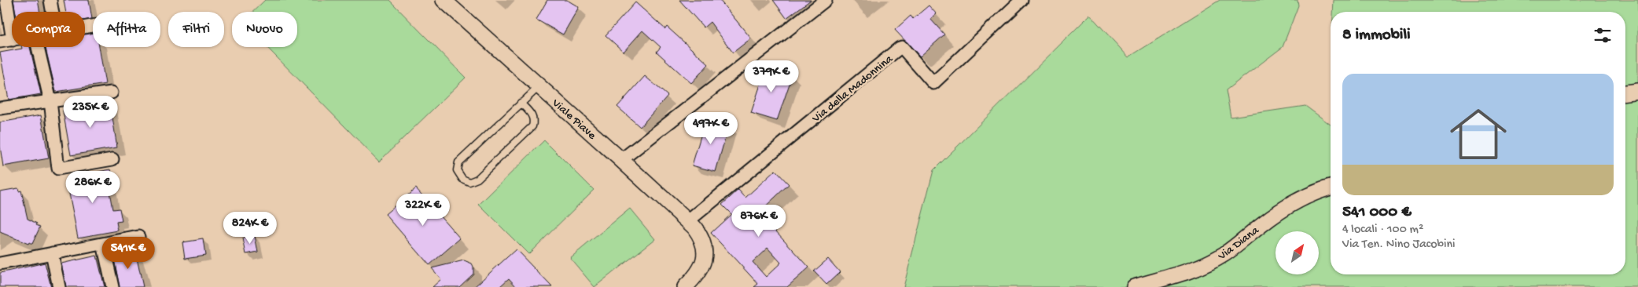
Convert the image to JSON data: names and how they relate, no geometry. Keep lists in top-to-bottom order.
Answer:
{
  "streets": {
    "street": ["Via della Madonnina", "Viale Piave", "Via Diana"]
  },
  "crossings": [
    ["Via della Madonnina", "Viale Piave"]
  ],
  "north": "top right",
  "page": {
    "chip": [
      "Compra",
      "Affitta",
      "Filtri",
      "Nuovo"
    ],
    "heading": "8 immobili",
    "list": [
      {
        "name": "541 000 €",
        "note": "4 locali · 100 m² · Via Ten. Nino Jacobini"
      }
    ],
    "price": [
      "379K €",
      "235K €",
      "497K €",
      "286K €",
      "322K €",
      "876K €",
      "824K €",
      "541K €"
    ]
  }
}
